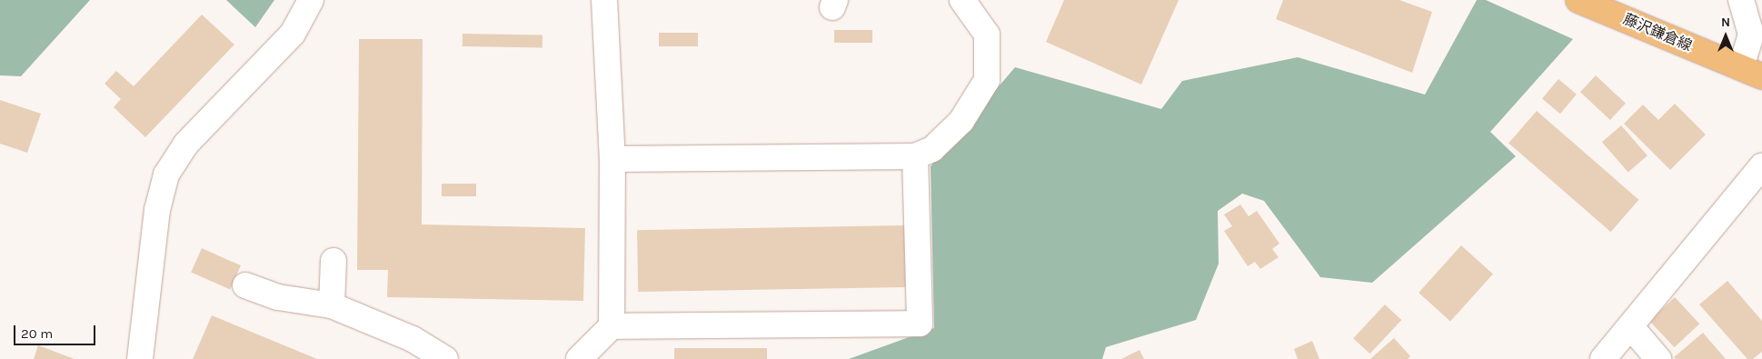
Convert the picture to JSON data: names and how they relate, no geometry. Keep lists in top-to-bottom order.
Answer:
{
  "streets": {
    "main road": ["藤沢鎌倉線"]
  },
  "scale_bar": "20 m",
  "north": "top"
}
